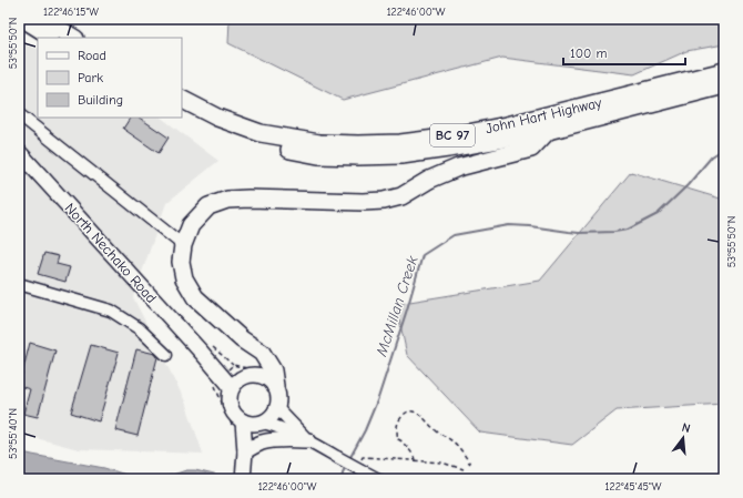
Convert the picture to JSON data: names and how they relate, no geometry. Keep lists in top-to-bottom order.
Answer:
{
  "streets": {
    "highway": ["John Hart Highway", "BC 97"],
    "main road": ["North Nechako Road"]
  },
  "water": ["McMillan Creek"],
  "legend": ["Road", "Park", "Building"],
  "scale_bar": "100 m",
  "north": "top",
  "coordinates": [
    "122°46'15\"W",
    "122°46'00\"W",
    "53°55'50\"N",
    "53°55'40\"N",
    "122°45'45\"W"
  ]
}
